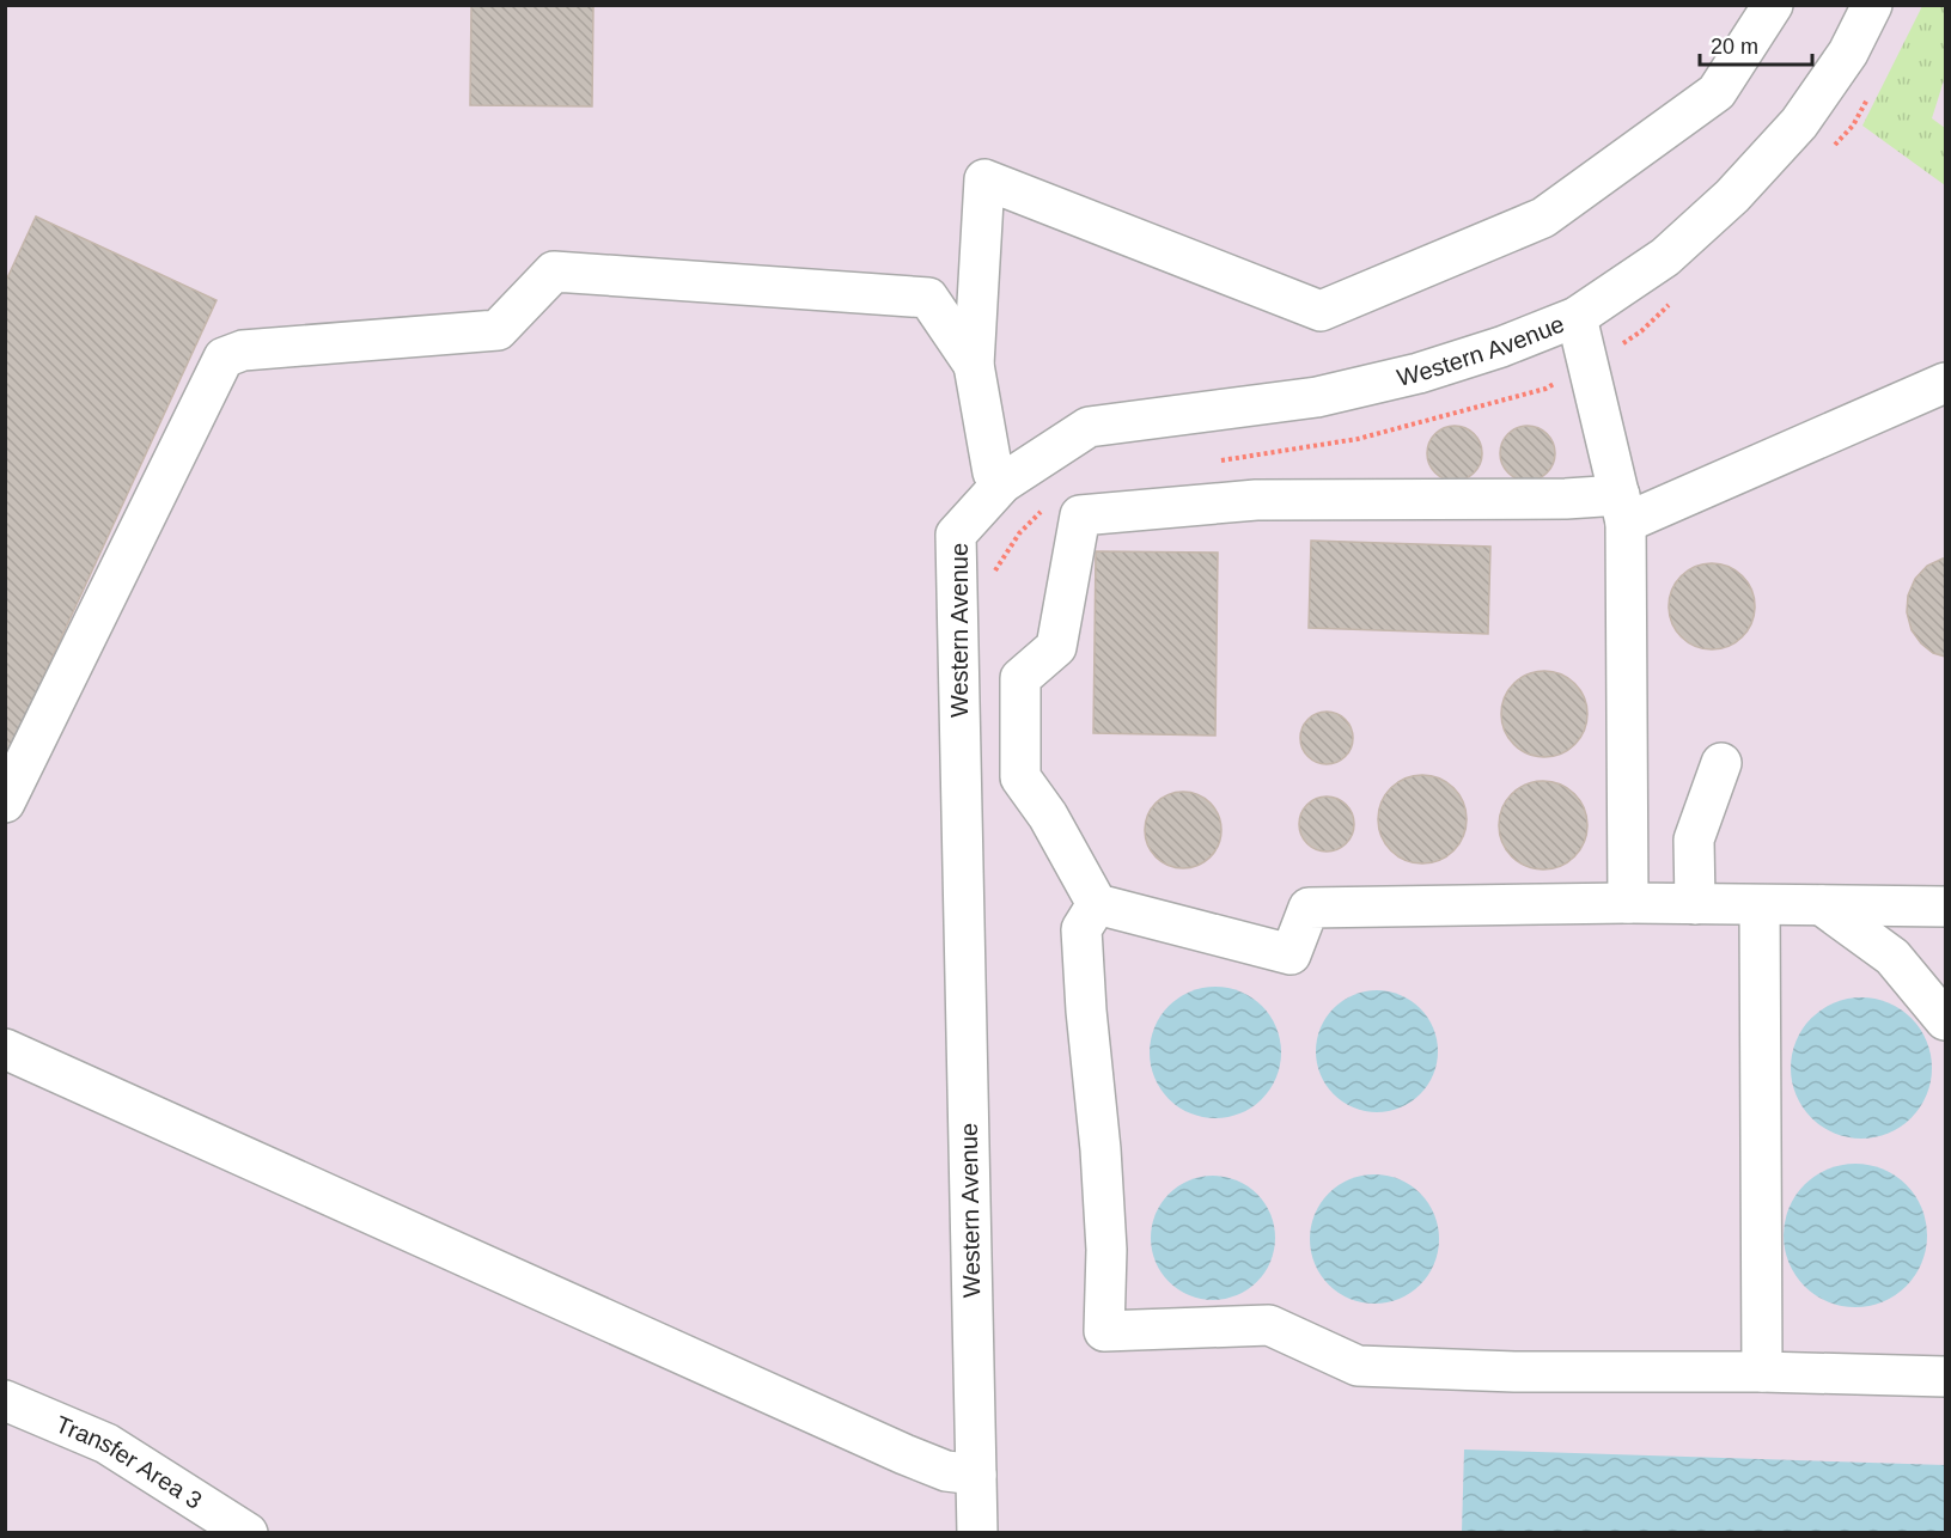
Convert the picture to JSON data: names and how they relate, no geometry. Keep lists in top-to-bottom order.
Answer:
{
  "streets": {
    "street": ["Western Avenue", "Transfer Area 3"]
  },
  "scale_bar": "20 m"
}
